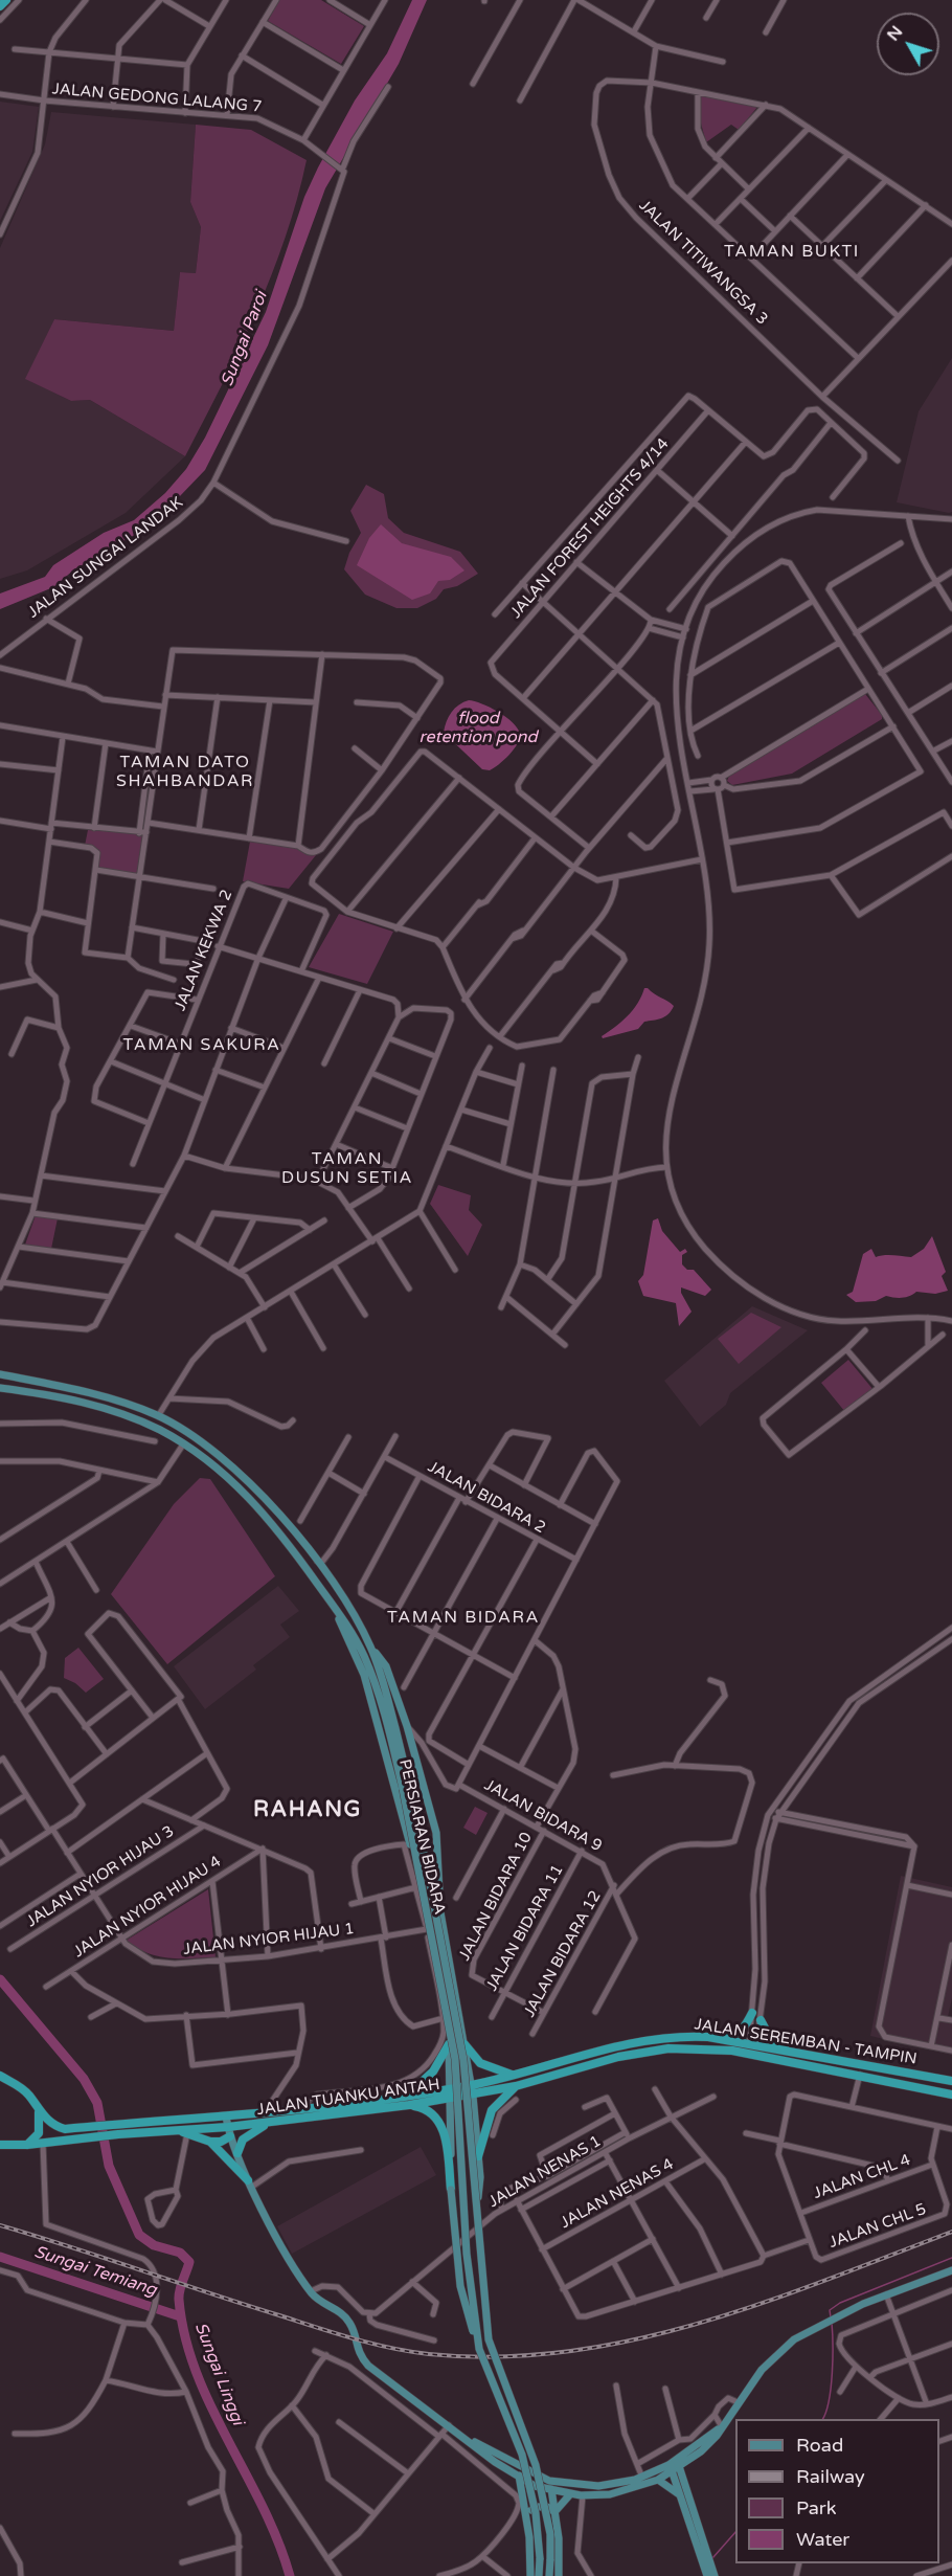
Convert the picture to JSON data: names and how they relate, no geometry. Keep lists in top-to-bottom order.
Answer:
{
  "streets": {
    "highway": ["JALAN SEREMBAN - TAMPIN", "JALAN TUANKU ANTAH"],
    "main road": ["PERSIARAN BIDARA"],
    "street": [
      "JALAN GEDONG LALANG 7",
      "JALAN TITIWANGSA 3",
      "JALAN FOREST HEIGHTS 4/14",
      "JALAN SUNGAI LANDAK",
      "JALAN KEKWA 2",
      "JALAN BIDARA 2",
      "JALAN BIDARA 9",
      "JALAN NYIOR HIJAU 3",
      "JALAN BIDARA 10",
      "JALAN NYIOR HIJAU 4",
      "JALAN BIDARA 11",
      "JALAN NYIOR HIJAU 1",
      "JALAN BIDARA 12",
      "JALAN NENAS 1",
      "JALAN CHL 4",
      "JALAN NENAS 4",
      "JALAN CHL 5"
    ]
  },
  "crossings": [
    ["JALAN GEDONG LALANG 7", "JALAN SUNGAI LANDAK"],
    ["JALAN BIDARA 9", "JALAN BIDARA 10"],
    ["JALAN BIDARA 9", "JALAN BIDARA 11"],
    ["JALAN BIDARA 9", "JALAN BIDARA 12"],
    ["PERSIARAN BIDARA", "JALAN SEREMBAN - TAMPIN"],
    ["PERSIARAN BIDARA", "JALAN TUANKU ANTAH"],
    ["JALAN NYIOR HIJAU 3", "JALAN NYIOR HIJAU 1"],
    ["JALAN BIDARA 10", "JALAN BIDARA 11"],
    ["JALAN NYIOR HIJAU 4", "JALAN NYIOR HIJAU 1"],
    ["JALAN SEREMBAN - TAMPIN", "JALAN TUANKU ANTAH"],
    ["JALAN CHL 4", "JALAN CHL 5"]
  ],
  "districts": [
    "TAMAN BUKTI",
    "TAMAN DATO SHAHBANDAR",
    "TAMAN SAKURA",
    "TAMAN DUSUN SETIA",
    "TAMAN BIDARA",
    "RAHANG"
  ],
  "water": [
    "Sungai Paroi",
    "flood retention pond",
    "Sungai Temiang",
    "Sungai Linggi"
  ],
  "legend": [
    "Road",
    "Railway",
    "Park",
    "Water"
  ],
  "north": "top left"
}
